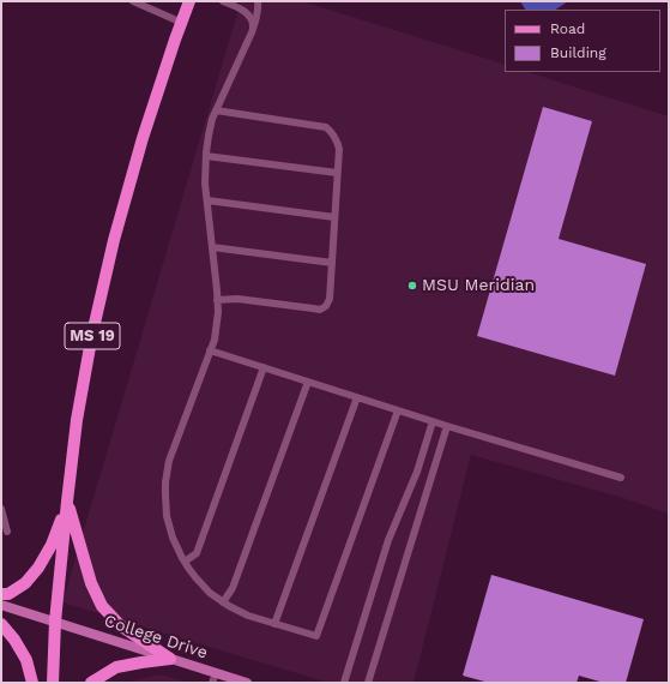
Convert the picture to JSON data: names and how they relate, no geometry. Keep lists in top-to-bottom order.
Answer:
{
  "streets": {
    "main road": ["MS 19"],
    "street": ["College Drive"]
  },
  "crossings": [
    ["MS 19", "College Drive"]
  ],
  "places": ["MSU Meridian"],
  "legend": ["Road", "Building"]
}
